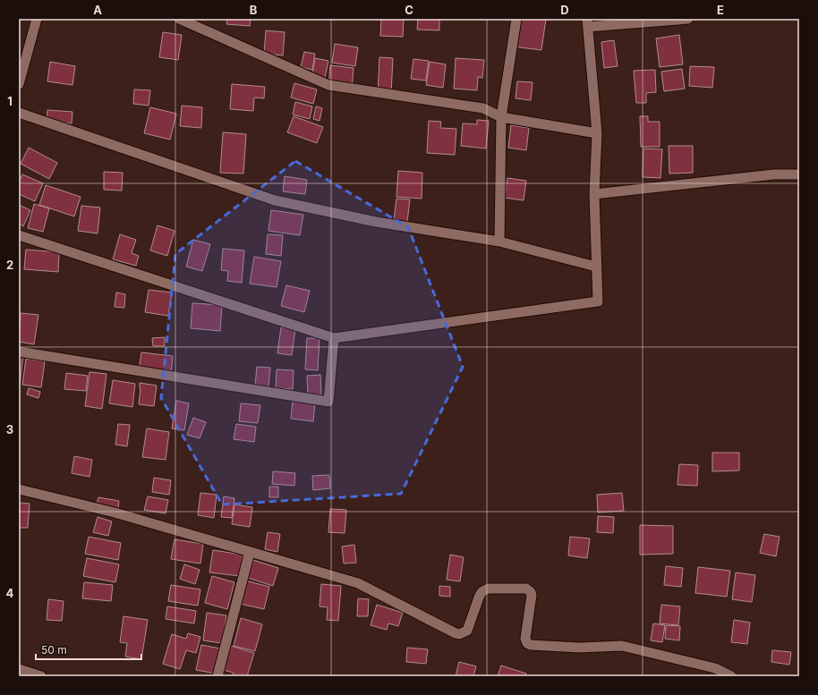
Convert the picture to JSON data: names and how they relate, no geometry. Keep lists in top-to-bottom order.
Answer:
{
  "scale_bar": "50 m",
  "grid": {
    "columns": [
      "A",
      "B",
      "C",
      "D",
      "E"
    ],
    "rows": [
      "1",
      "2",
      "3",
      "4"
    ]
  }
}
